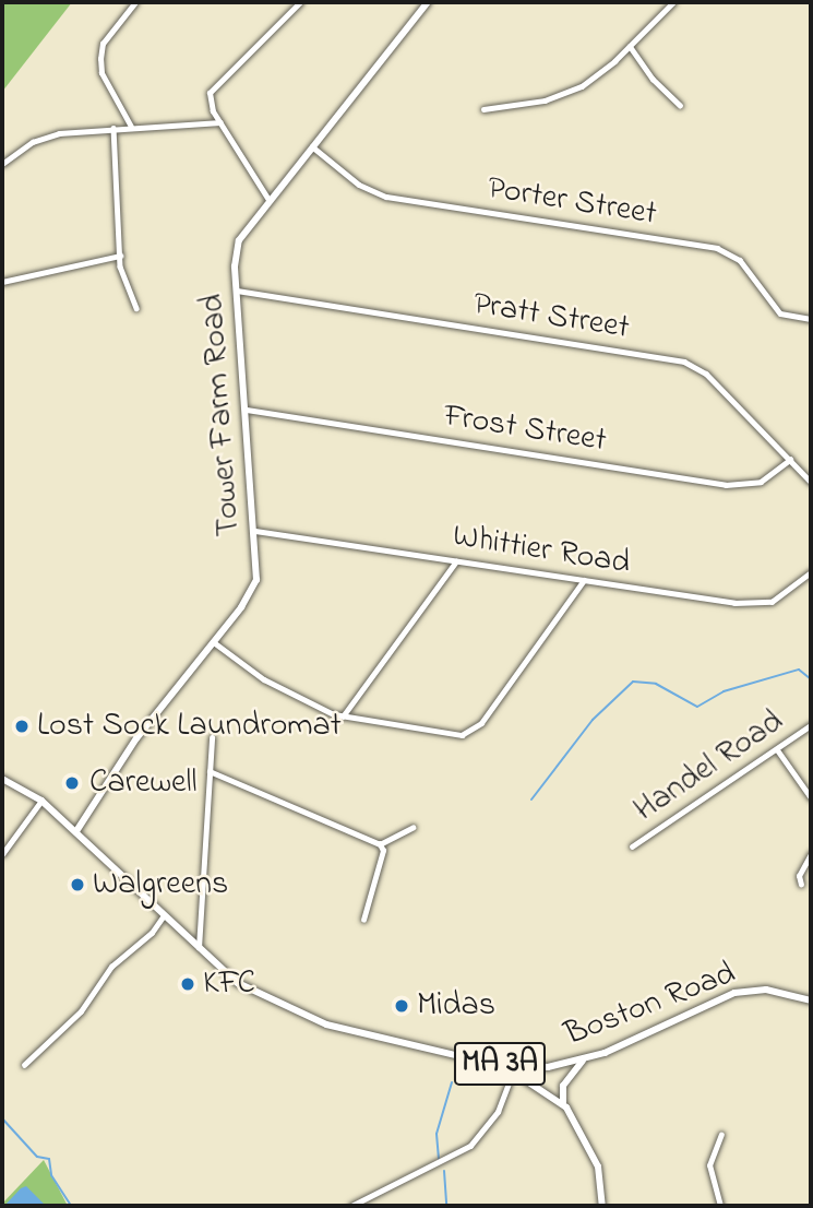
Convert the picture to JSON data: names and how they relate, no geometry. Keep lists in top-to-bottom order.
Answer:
{
  "streets": {
    "street": [
      "Porter Street",
      "Pratt Street",
      "Tower Farm Road",
      "Frost Street",
      "Whittier Road",
      "Handel Road",
      "Boston Road",
      "MA 3A"
    ]
  },
  "crossings": [
    ["Porter Street", "Tower Farm Road"],
    ["Pratt Street", "Tower Farm Road"],
    ["Pratt Street", "Frost Street"],
    ["Tower Farm Road", "Frost Street"],
    ["Tower Farm Road", "Whittier Road"],
    ["Tower Farm Road", "Boston Road"]
  ],
  "places": [
    "Lost Sock Laundromat",
    "Carewell",
    "Walgreens",
    "KFC",
    "Midas"
  ]
}
